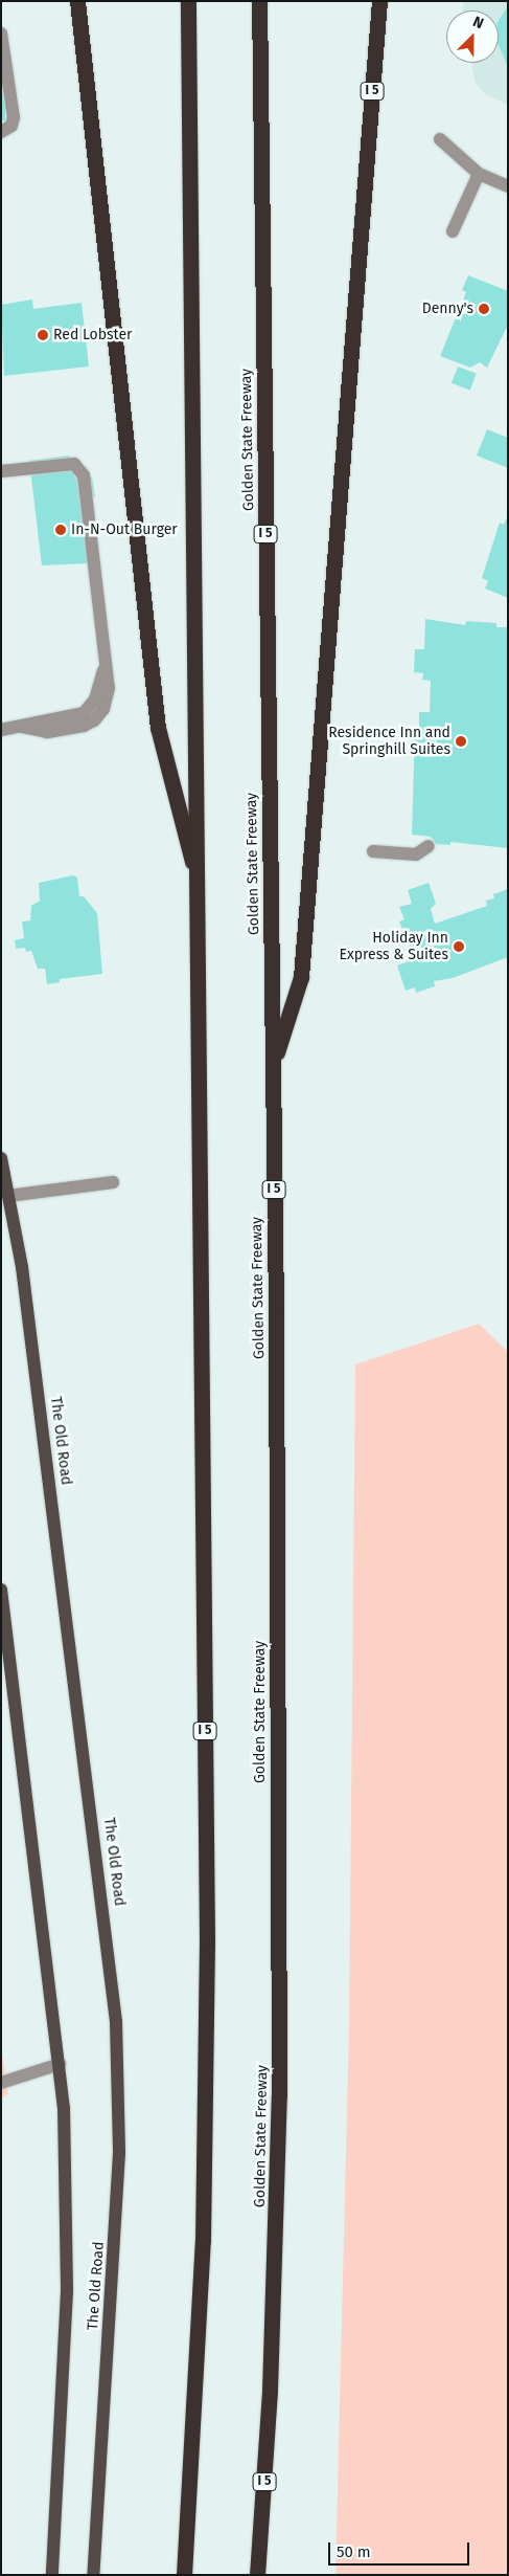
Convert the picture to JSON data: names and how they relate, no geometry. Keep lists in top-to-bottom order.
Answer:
{
  "streets": {
    "highway": ["I 5", "Golden State Freeway"],
    "main road": ["The Old Road"]
  },
  "crossings": [
    ["I 5", "Golden State Freeway"]
  ],
  "places": [
    "Denny's",
    "Red Lobster",
    "In-N-Out Burger",
    "Residence Inn and Springhill Suites",
    "Holiday Inn Express & Suites"
  ],
  "scale_bar": "50 m",
  "north": "top right"
}
